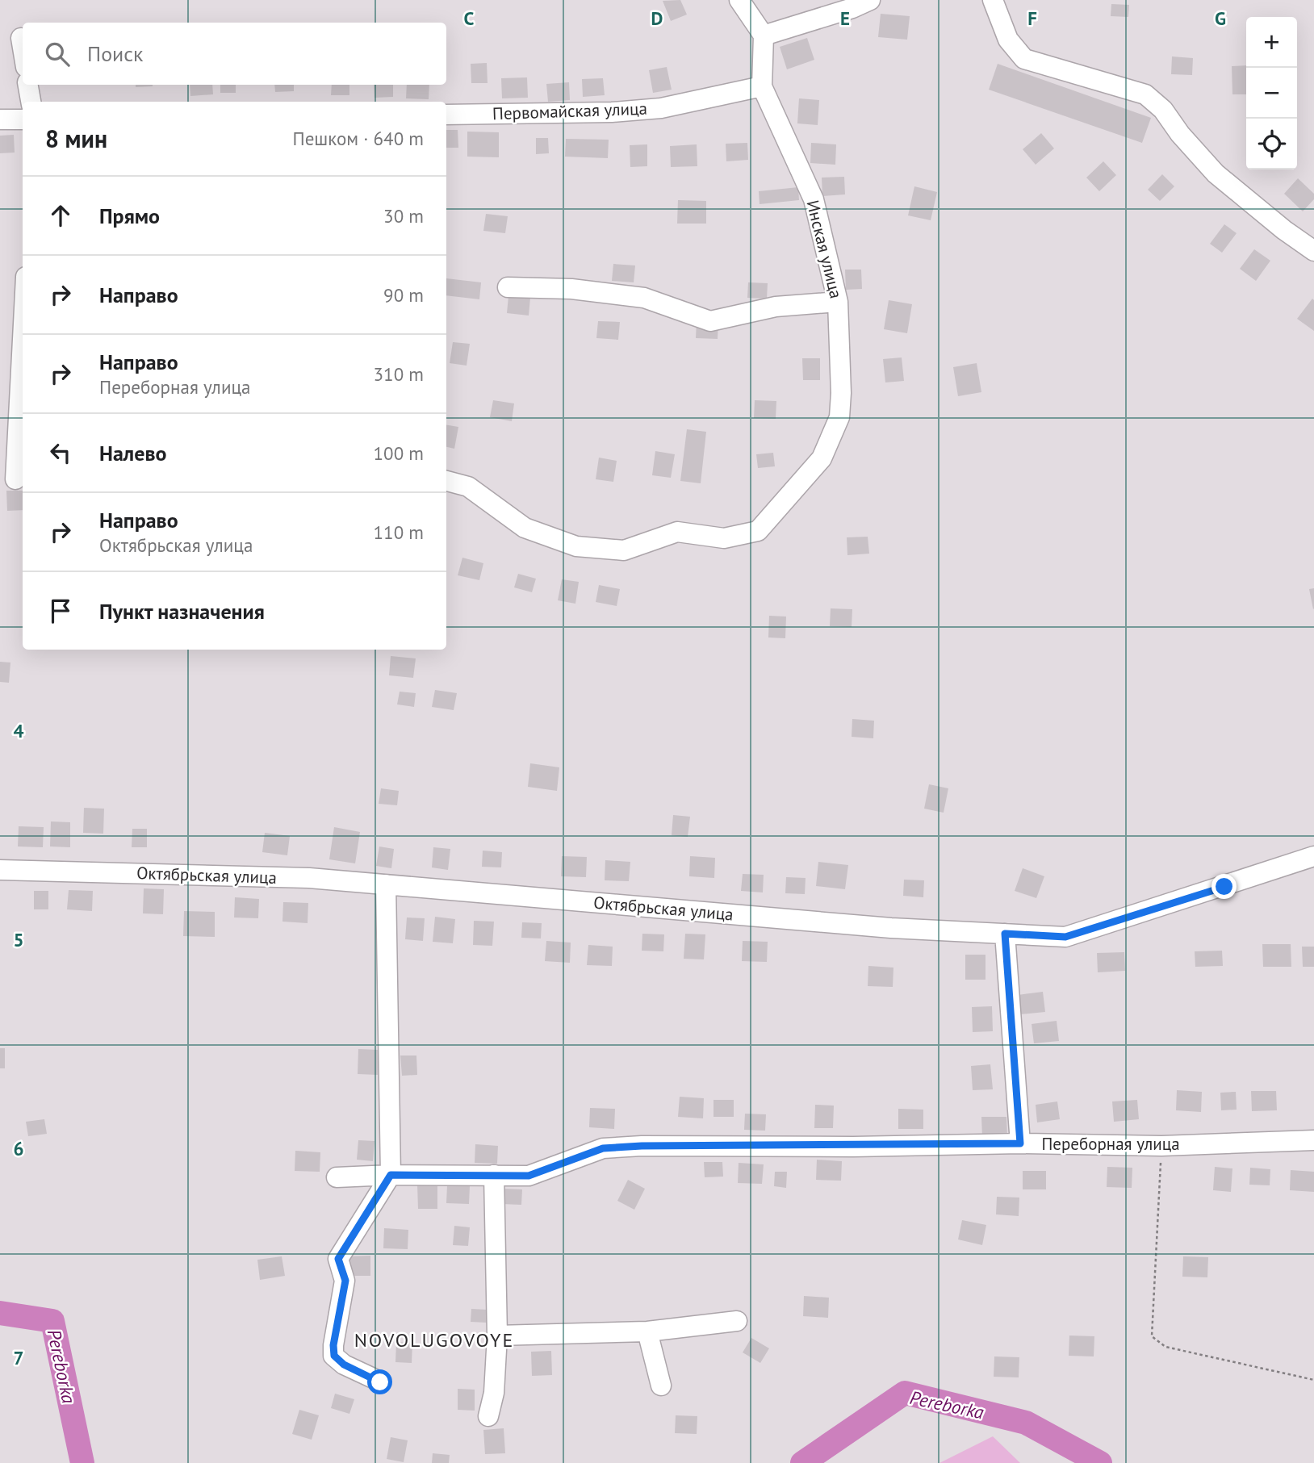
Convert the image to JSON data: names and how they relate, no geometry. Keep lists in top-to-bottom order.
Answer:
{
  "streets": {
    "street": [
      "Первомайская улица",
      "Инская улица",
      "Октябрьская улица",
      "Переборная улица"
    ]
  },
  "crossings": [
    ["Первомайская улица", "Инская улица"]
  ],
  "districts": ["NOVOLUGOVOYE"],
  "water": ["Pereborka"],
  "page": {
    "map_buttons": ["+", "−"],
    "search": "Поиск",
    "heading": ["8 мин", "Пешком · 640 m"],
    "list": [
      ["Прямо", "30 m"],
      ["Направо", "90 m"],
      ["Направо", "Переборная улица", "310 m"],
      ["Налево", "100 m"],
      ["Направо", "Октябрьская улица", "110 m"],
      "Пункт назначения"
    ]
  },
  "grid": {
    "columns": [
      "C",
      "D",
      "E",
      "F",
      "G"
    ],
    "rows": [
      "4",
      "5",
      "6",
      "7"
    ]
  }
}
